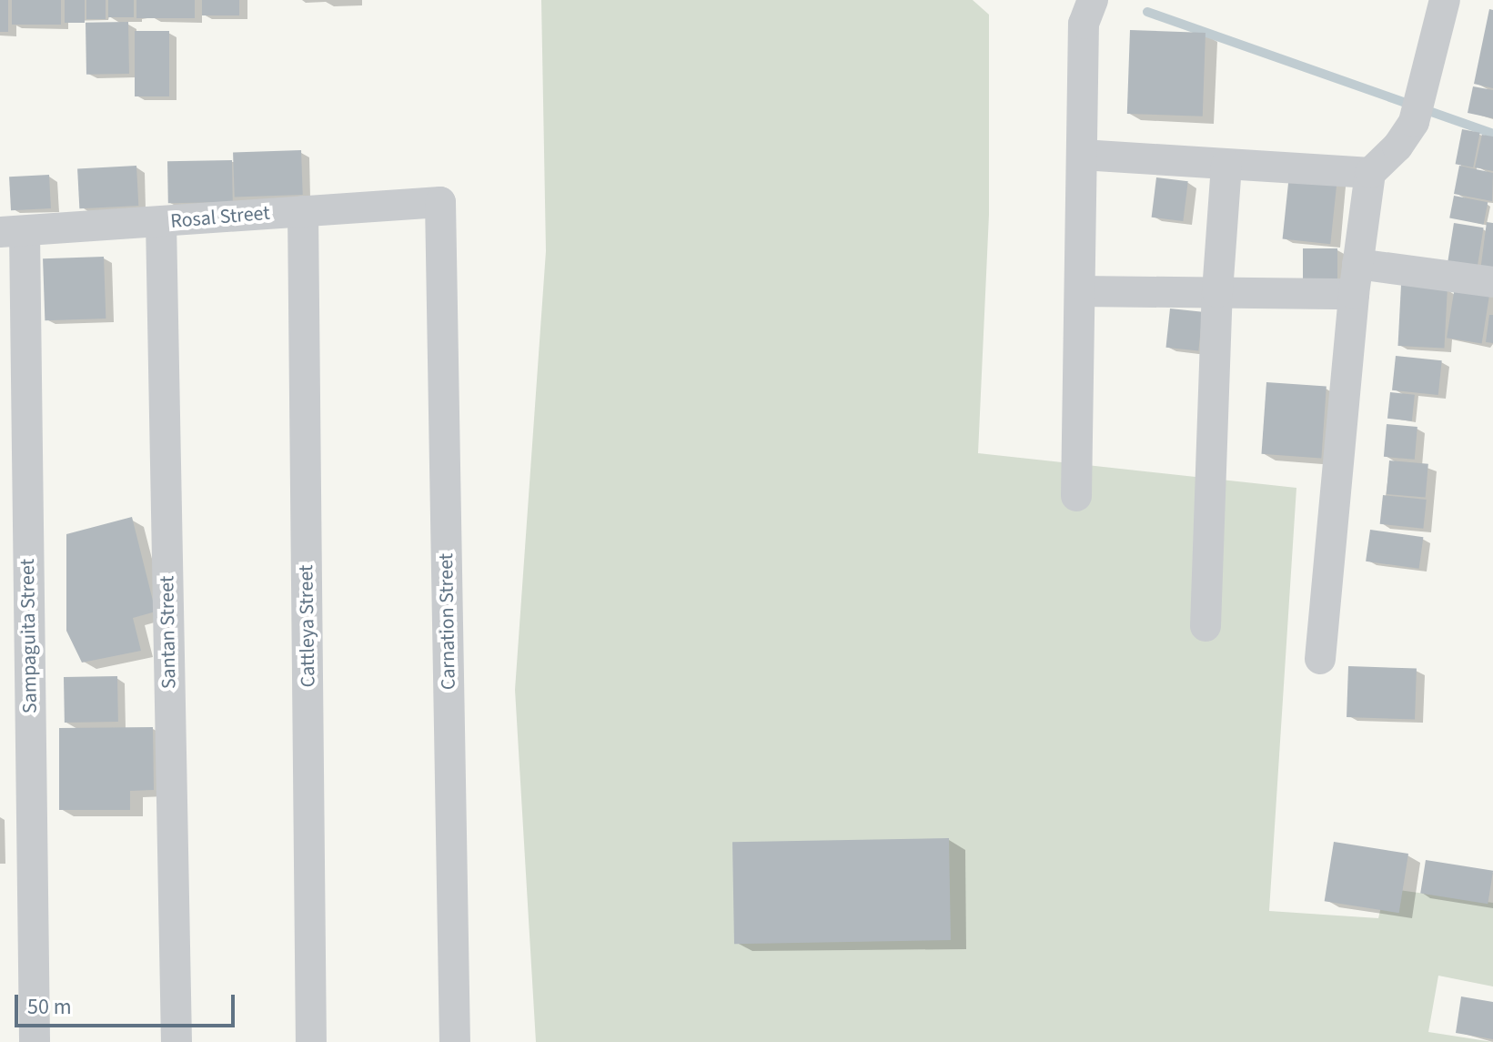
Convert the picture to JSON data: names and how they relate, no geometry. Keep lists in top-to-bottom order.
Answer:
{
  "streets": {
    "street": [
      "Rosal Street",
      "Carnation Street",
      "Cattleya Street",
      "Santan Street",
      "Sampaguita Street"
    ]
  },
  "crossings": [
    ["Rosal Street", "Carnation Street"],
    ["Rosal Street", "Cattleya Street"],
    ["Rosal Street", "Santan Street"],
    ["Rosal Street", "Sampaguita Street"]
  ],
  "scale_bar": "50 m"
}
